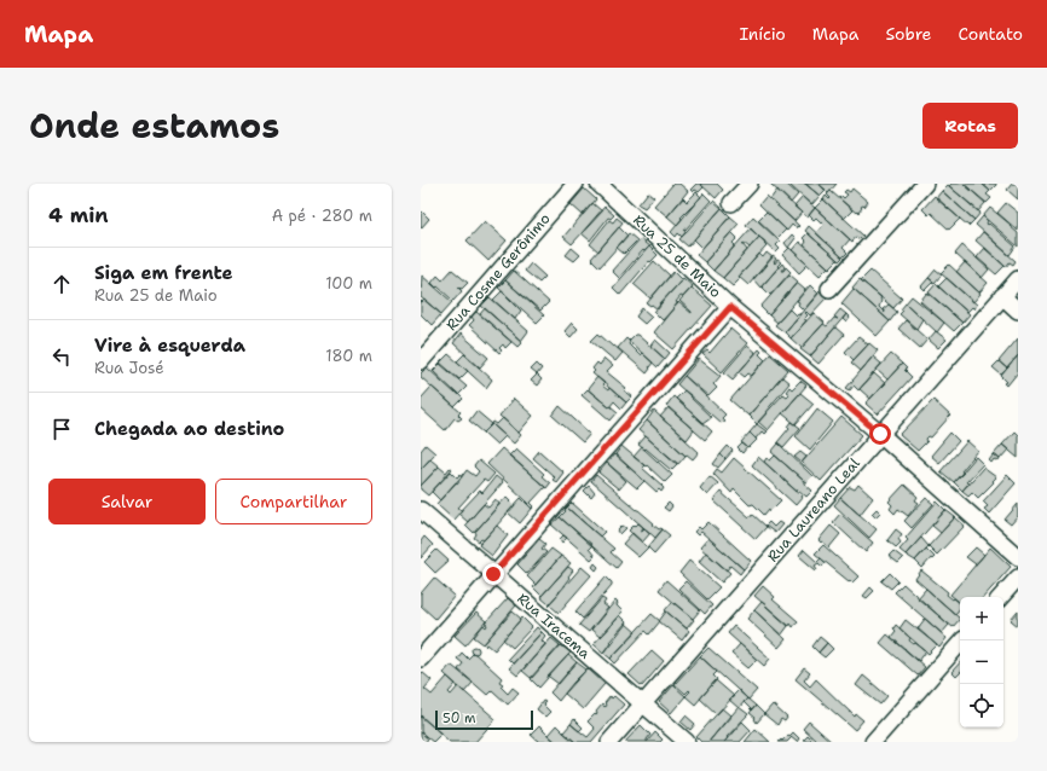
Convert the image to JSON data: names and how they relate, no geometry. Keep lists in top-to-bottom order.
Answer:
{
  "streets": {
    "street": [
      "Rua 25 de Maio",
      "Rua Cosme Gerônimo",
      "Rua Laureano Leal",
      "Rua Iracema"
    ]
  },
  "crossings": [
    ["Rua 25 de Maio", "Rua Laureano Leal"],
    ["Rua Laureano Leal", "Rua Iracema"]
  ],
  "scale_bar": "50 m",
  "page": {
    "header": "Mapa",
    "nav": [
      "Início",
      "Mapa",
      "Sobre",
      "Contato"
    ],
    "title": "Onde estamos",
    "buttons": [
      "Rotas",
      ["Salvar", "Compartilhar"]
    ],
    "heading": ["4 min", "A pé · 280 m"],
    "list": [
      ["Siga em frente", "Rua 25 de Maio", "100 m"],
      ["Vire à esquerda", "Rua José", "180 m"],
      "Chegada ao destino"
    ],
    "map_buttons": ["+", "−"],
    "scale": "50 m"
  }
}
